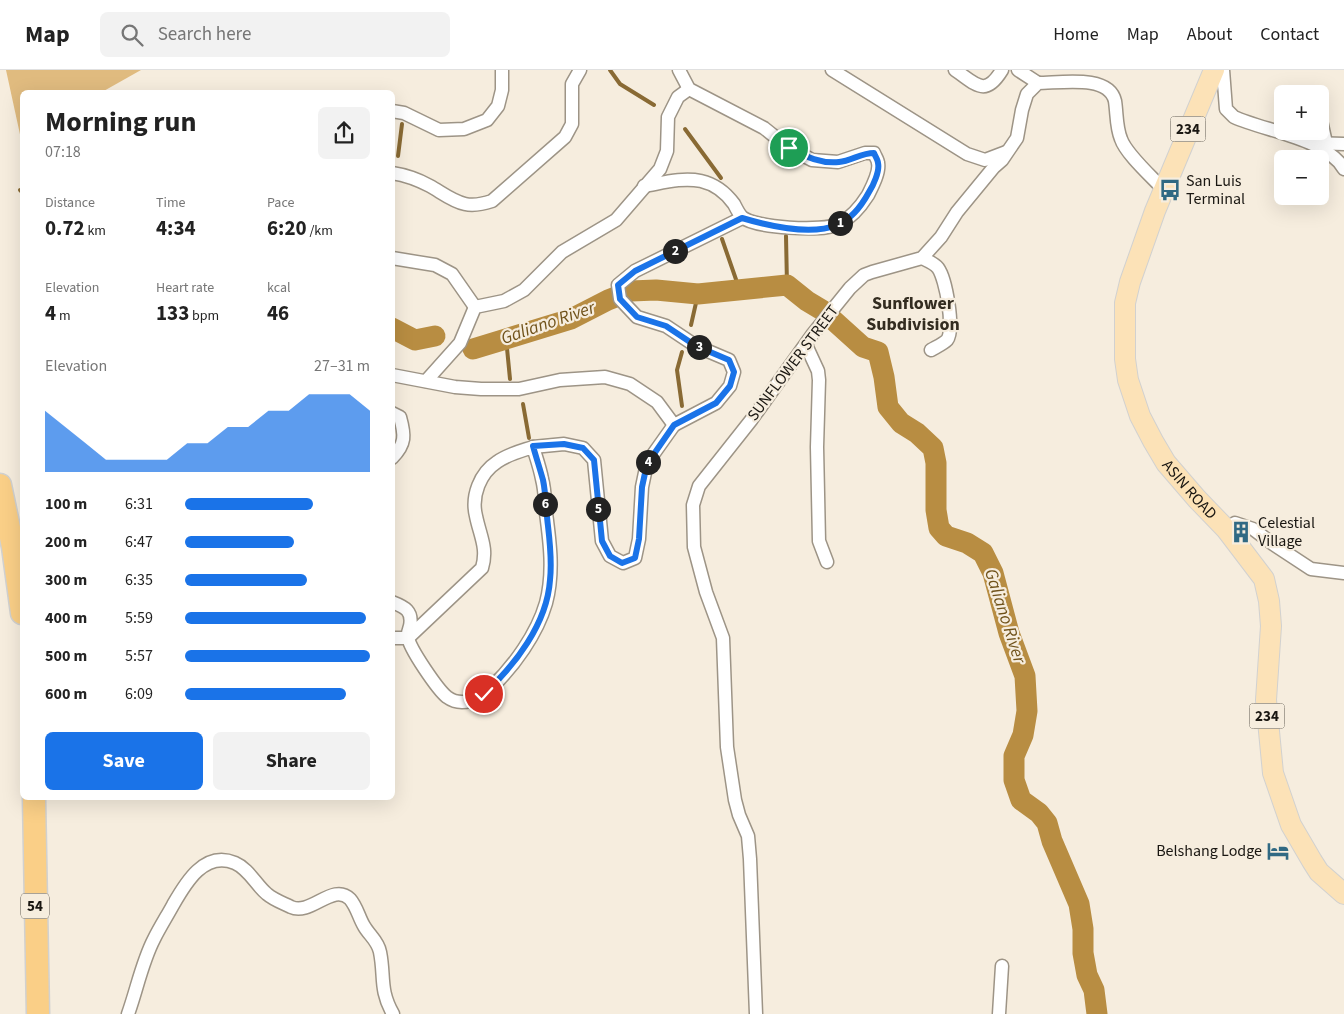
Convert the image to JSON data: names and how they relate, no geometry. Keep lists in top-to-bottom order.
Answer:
{
  "streets": {
    "highway": ["54"],
    "main road": ["234", "ASIN ROAD"],
    "street": ["SUNFLOWER STREET"]
  },
  "districts": ["Sunflower Subdivision"],
  "water": ["Galiano River"],
  "places": {
    "bus stop": ["San Luis Terminal"],
    "building": ["Celestial Village"],
    "hotel": ["Belshang Lodge"]
  },
  "page": {
    "header": "Map",
    "search": "Search here",
    "nav": [
      "Home",
      "Map",
      "About",
      "Contact"
    ],
    "map_buttons": ["+", "−"],
    "heading": ["Morning run", "07:18"],
    "stats": [
      ["Distance", "0.72 km"],
      ["Time", "4:34"],
      ["Pace", "6:20 /km"],
      ["Elevation", "4 m"],
      ["Heart rate", "133 bpm"],
      ["kcal", "46"]
    ],
    "pins": [
      "1",
      "2",
      "3",
      "4",
      "6",
      "5"
    ],
    "chart": ["Elevation", "27–31 m"],
    "list": [
      {
        "name": "100 m",
        "note": "6:31"
      },
      {
        "name": "200 m",
        "note": "6:47"
      },
      {
        "name": "300 m",
        "note": "6:35"
      },
      {
        "name": "400 m",
        "note": "5:59"
      },
      {
        "name": "500 m",
        "note": "5:57"
      },
      {
        "name": "600 m",
        "note": "6:09"
      }
    ],
    "buttons": ["Save", "Share"]
  }
}
